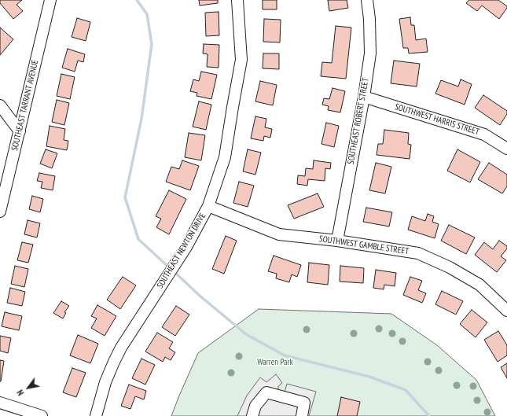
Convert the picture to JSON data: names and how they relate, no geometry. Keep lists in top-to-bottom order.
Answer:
{
  "streets": {
    "street": [
      "SOUTHEAST TARRANT AVENUE",
      "SOUTHWEST HARRIS STREET",
      "SOUTHEAST ROBERT STREET",
      "SOUTHWEST GAMBLE STREET",
      "SOUTHEAST NEWTON DRIVE"
    ]
  },
  "crossings": [
    ["SOUTHWEST HARRIS STREET", "SOUTHEAST ROBERT STREET"],
    ["SOUTHEAST ROBERT STREET", "SOUTHWEST GAMBLE STREET"],
    ["SOUTHWEST GAMBLE STREET", "SOUTHEAST NEWTON DRIVE"]
  ],
  "parks": ["Warren Park"],
  "north": "bottom left"
}
